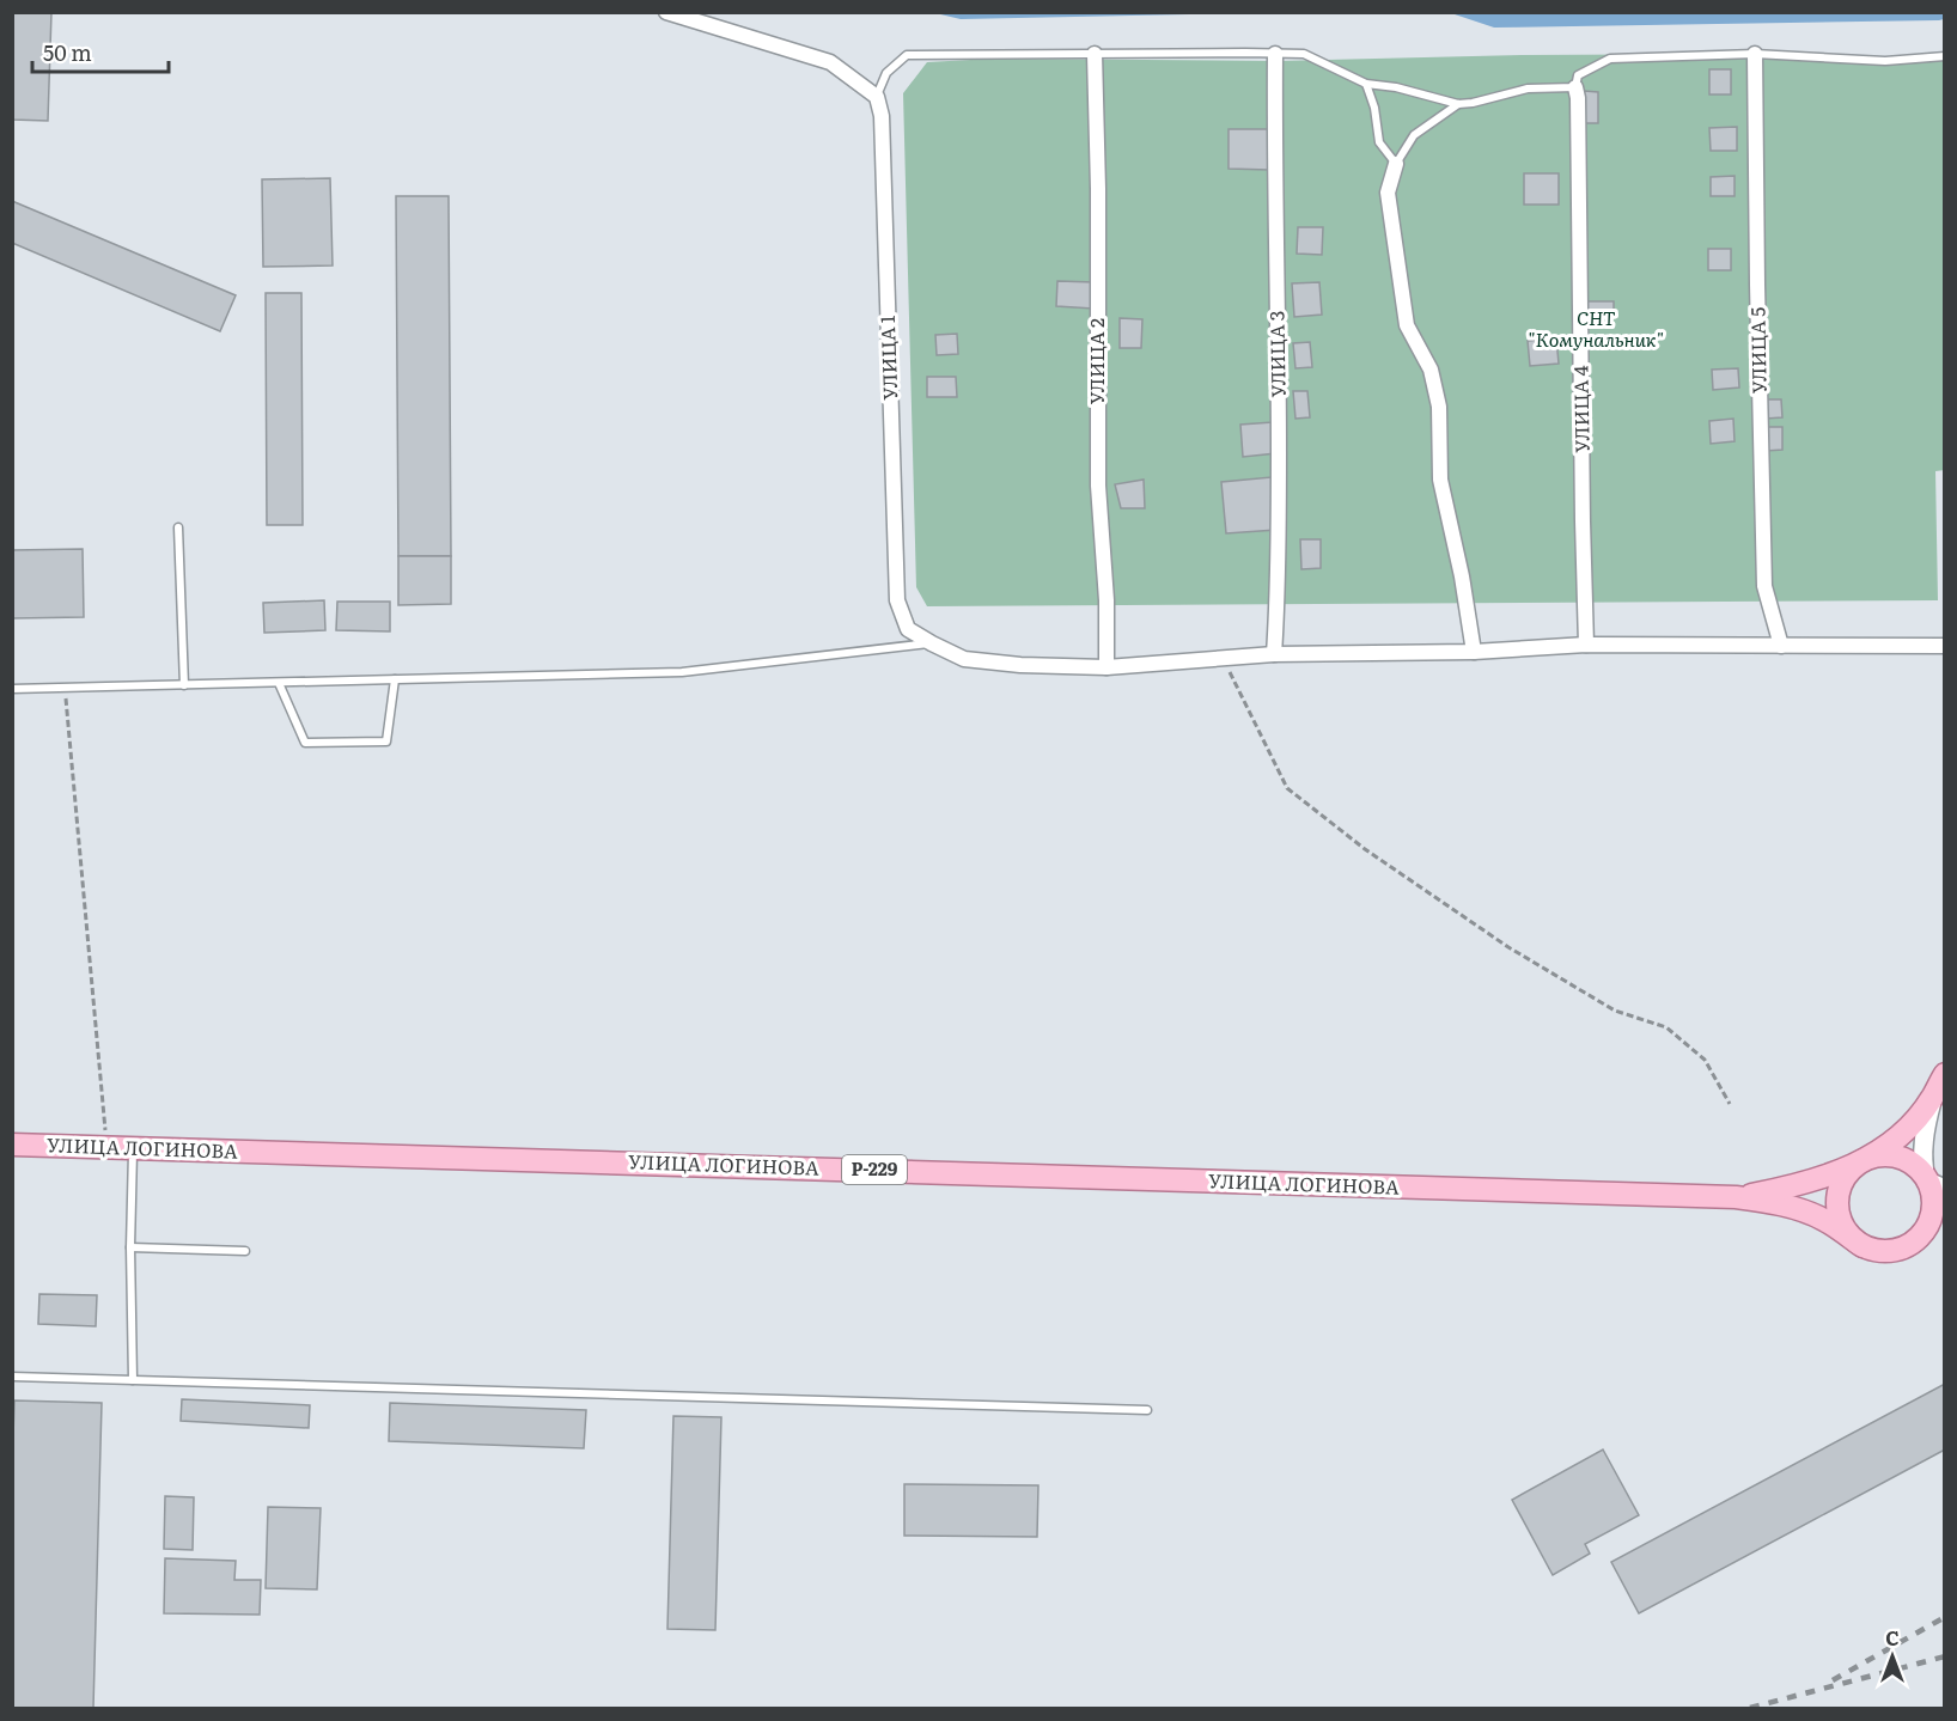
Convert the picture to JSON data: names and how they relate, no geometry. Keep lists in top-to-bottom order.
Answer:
{
  "streets": {
    "main road": ["УЛИЦА ЛОГИНОВА", "Р-229"],
    "street": [
      "УЛИЦА 5",
      "УЛИЦА 3",
      "УЛИЦА 1",
      "УЛИЦА 2",
      "УЛИЦА 4"
    ]
  },
  "parks": ["СНТ \"Комунальник\""],
  "scale_bar": "50 m",
  "north": "top"
}
